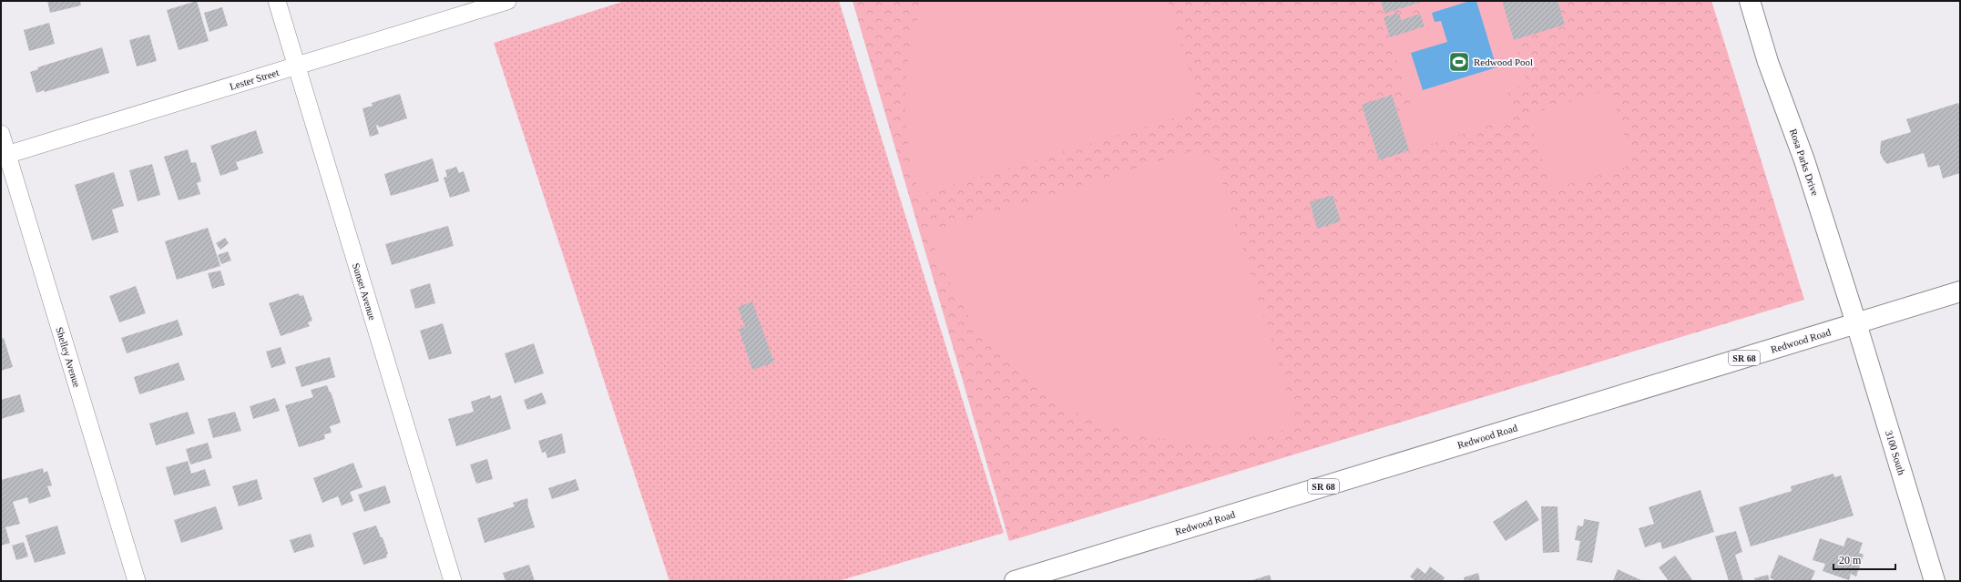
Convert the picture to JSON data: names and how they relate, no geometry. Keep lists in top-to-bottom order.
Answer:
{
  "streets": {
    "main road": [
      "Rosa Parks Drive",
      "Redwood Road",
      "SR 68",
      "3100 South"
    ],
    "street": ["Lester Street", "Sunset Avenue", "Shelley Avenue"]
  },
  "crossings": [
    ["Lester Street", "Sunset Avenue"],
    ["Lester Street", "Shelley Avenue"],
    ["Rosa Parks Drive", "Redwood Road"],
    ["Rosa Parks Drive", "3100 South"],
    ["Redwood Road", "3100 South"]
  ],
  "places": {
    "sports": ["Redwood Pool"]
  },
  "scale_bar": "20 m"
}
